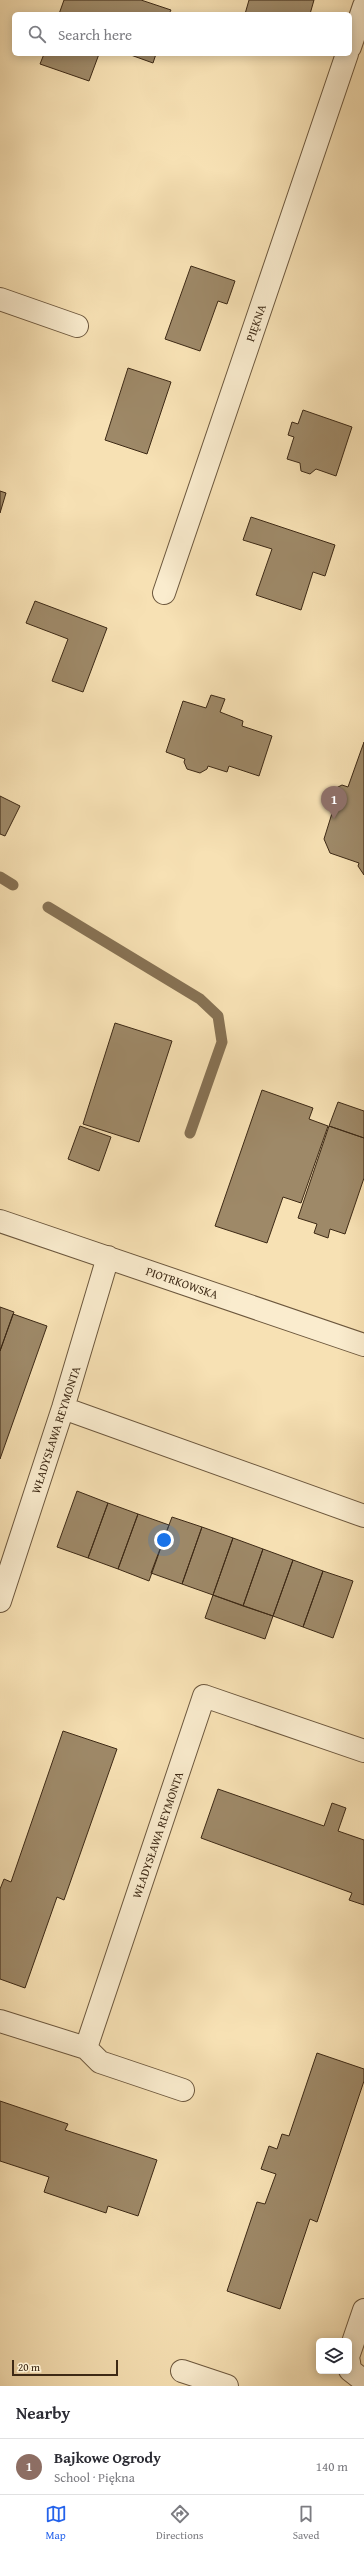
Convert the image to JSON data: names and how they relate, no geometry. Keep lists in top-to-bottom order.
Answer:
{
  "streets": {
    "street": ["PIĘKNA", "PIOTRKOWSKA", "WŁADYSŁAWA REYMONTA"]
  },
  "crossings": [
    ["PIOTRKOWSKA", "WŁADYSŁAWA REYMONTA"]
  ],
  "scale_bar": "20 m",
  "page": {
    "search": "Search here",
    "pins": "1",
    "scale": "20 m",
    "heading": "Nearby",
    "list": [
      {
        "mark": "1",
        "name": "Bajkowe Ogrody",
        "note": "School · Piękna",
        "value": "140 m"
      }
    ],
    "nav": ["Map", "Directions", "Saved"]
  }
}
